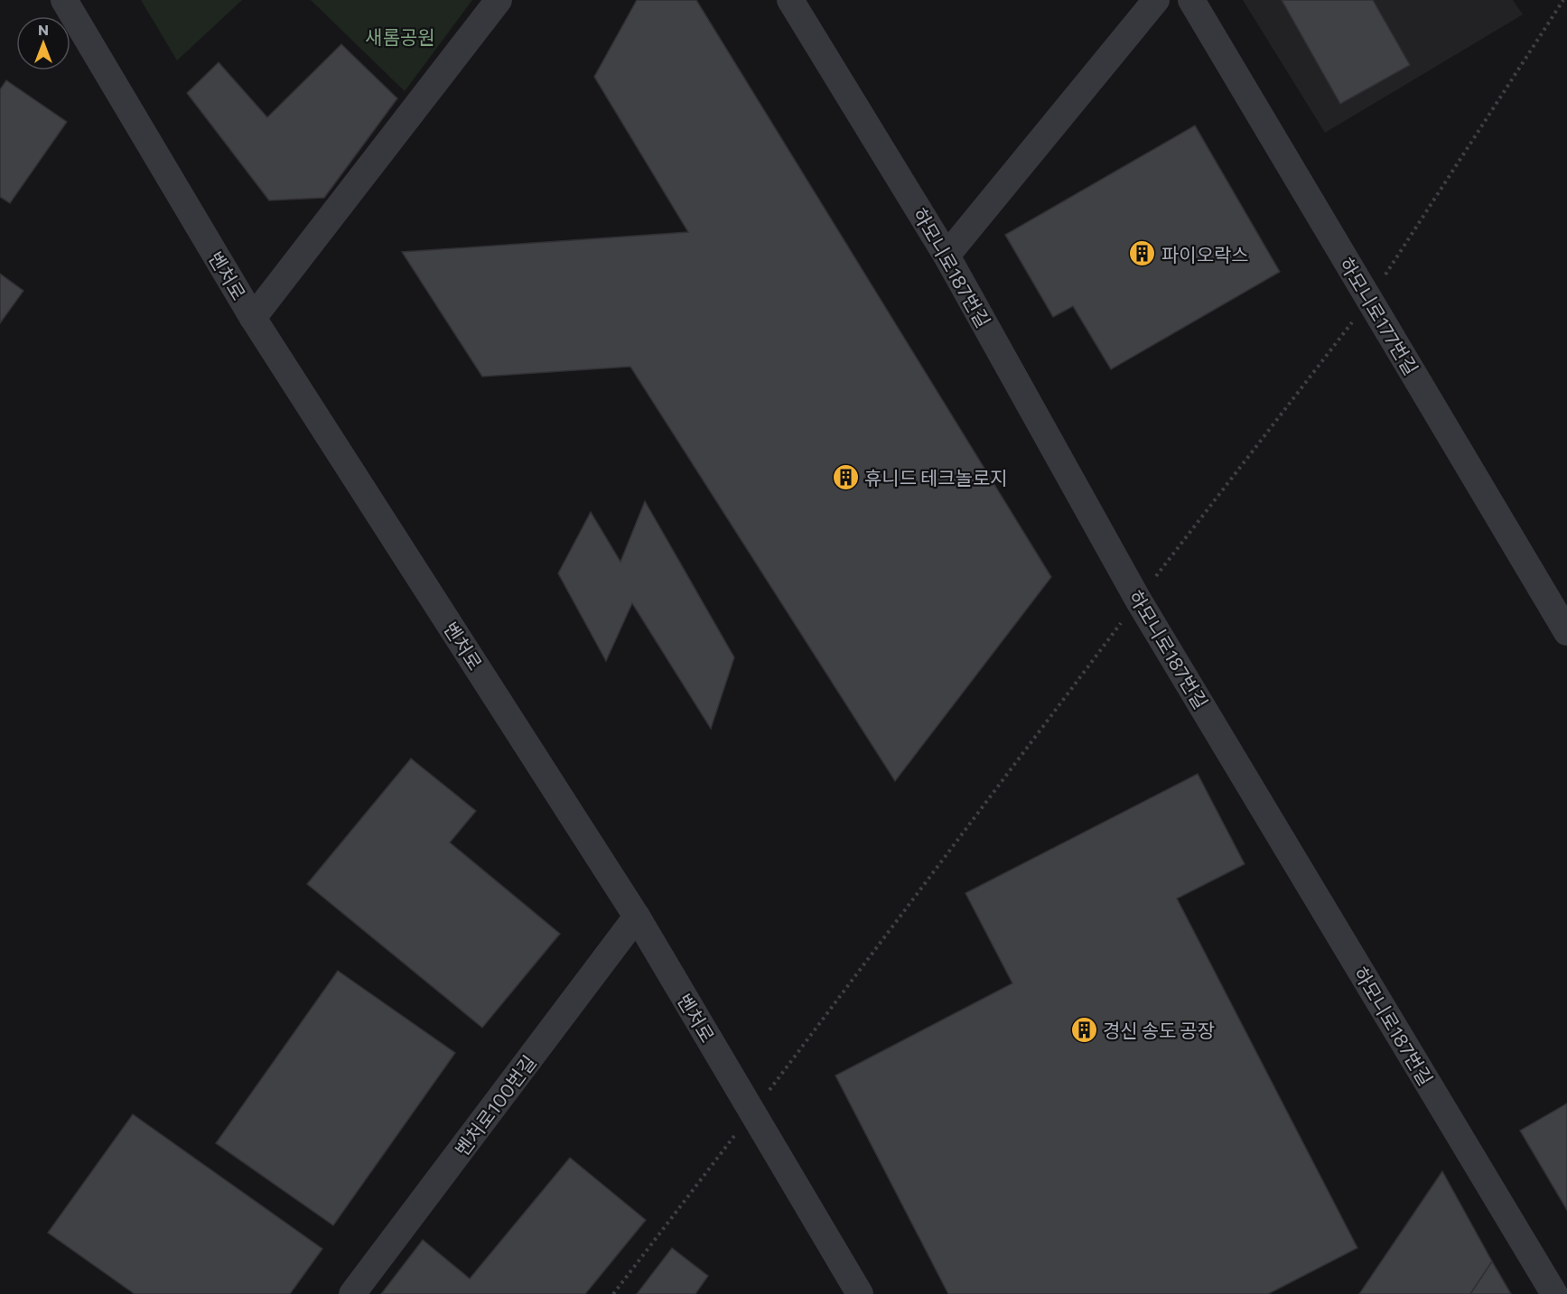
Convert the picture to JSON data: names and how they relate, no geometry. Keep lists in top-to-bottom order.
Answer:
{
  "streets": {
    "street": [
      "하모니로187번길",
      "벤처로",
      "하모니로177번길",
      "벤처로100번길"
    ]
  },
  "crossings": [
    ["벤처로", "벤처로100번길"]
  ],
  "parks": ["새롬공원"],
  "places": {
    "building": ["파이오락스", "휴니드 테크놀로지", "경신 송도 공장"]
  },
  "north": "top"
}
